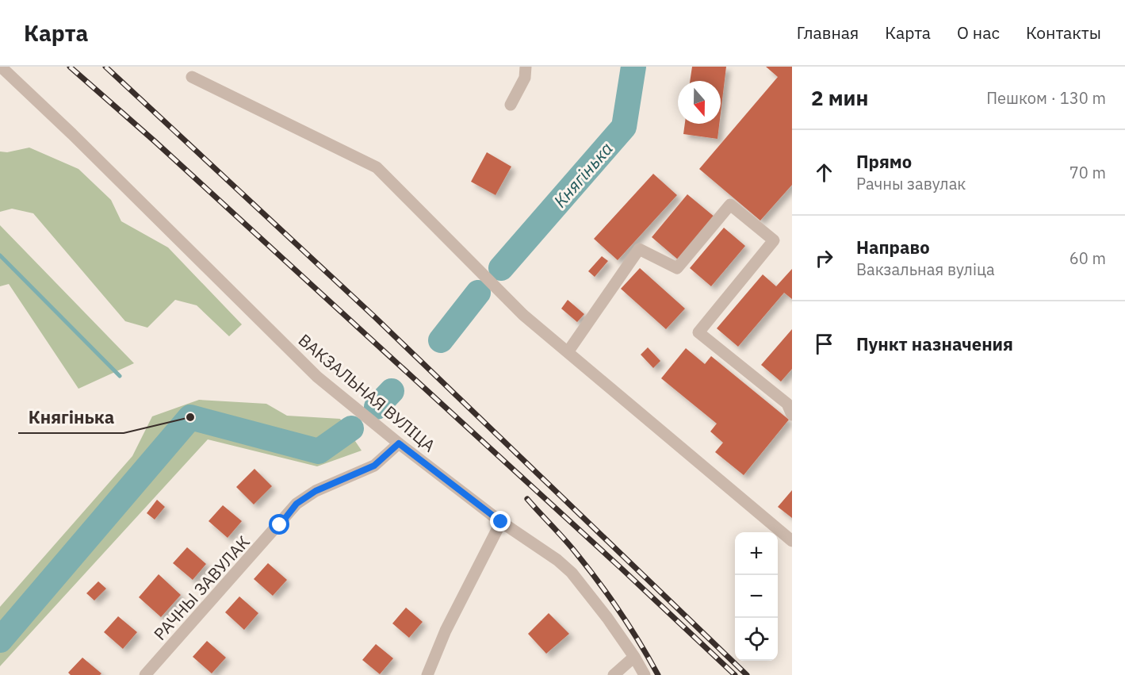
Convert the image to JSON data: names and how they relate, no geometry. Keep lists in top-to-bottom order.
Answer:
{
  "streets": {
    "street": ["ВАКЗАЛЬНАЯ ВУЛІЦА", "РАЧНЫ ЗАВУЛАК"]
  },
  "crossings": [
    ["ВАКЗАЛЬНАЯ ВУЛІЦА", "РАЧНЫ ЗАВУЛАК"]
  ],
  "water": ["Княгінька"],
  "places": ["Княгінька"],
  "north": "bottom",
  "page": {
    "header": "Карта",
    "nav": [
      "Главная",
      "Карта",
      "О нас",
      "Контакты"
    ],
    "heading": ["2 мин", "Пешком · 130 m"],
    "list": [
      ["Прямо", "Рачны завулак", "70 m"],
      ["Направо", "Вакзальная вуліца", "60 m"],
      "Пункт назначения"
    ],
    "map_buttons": ["+", "−"]
  }
}
